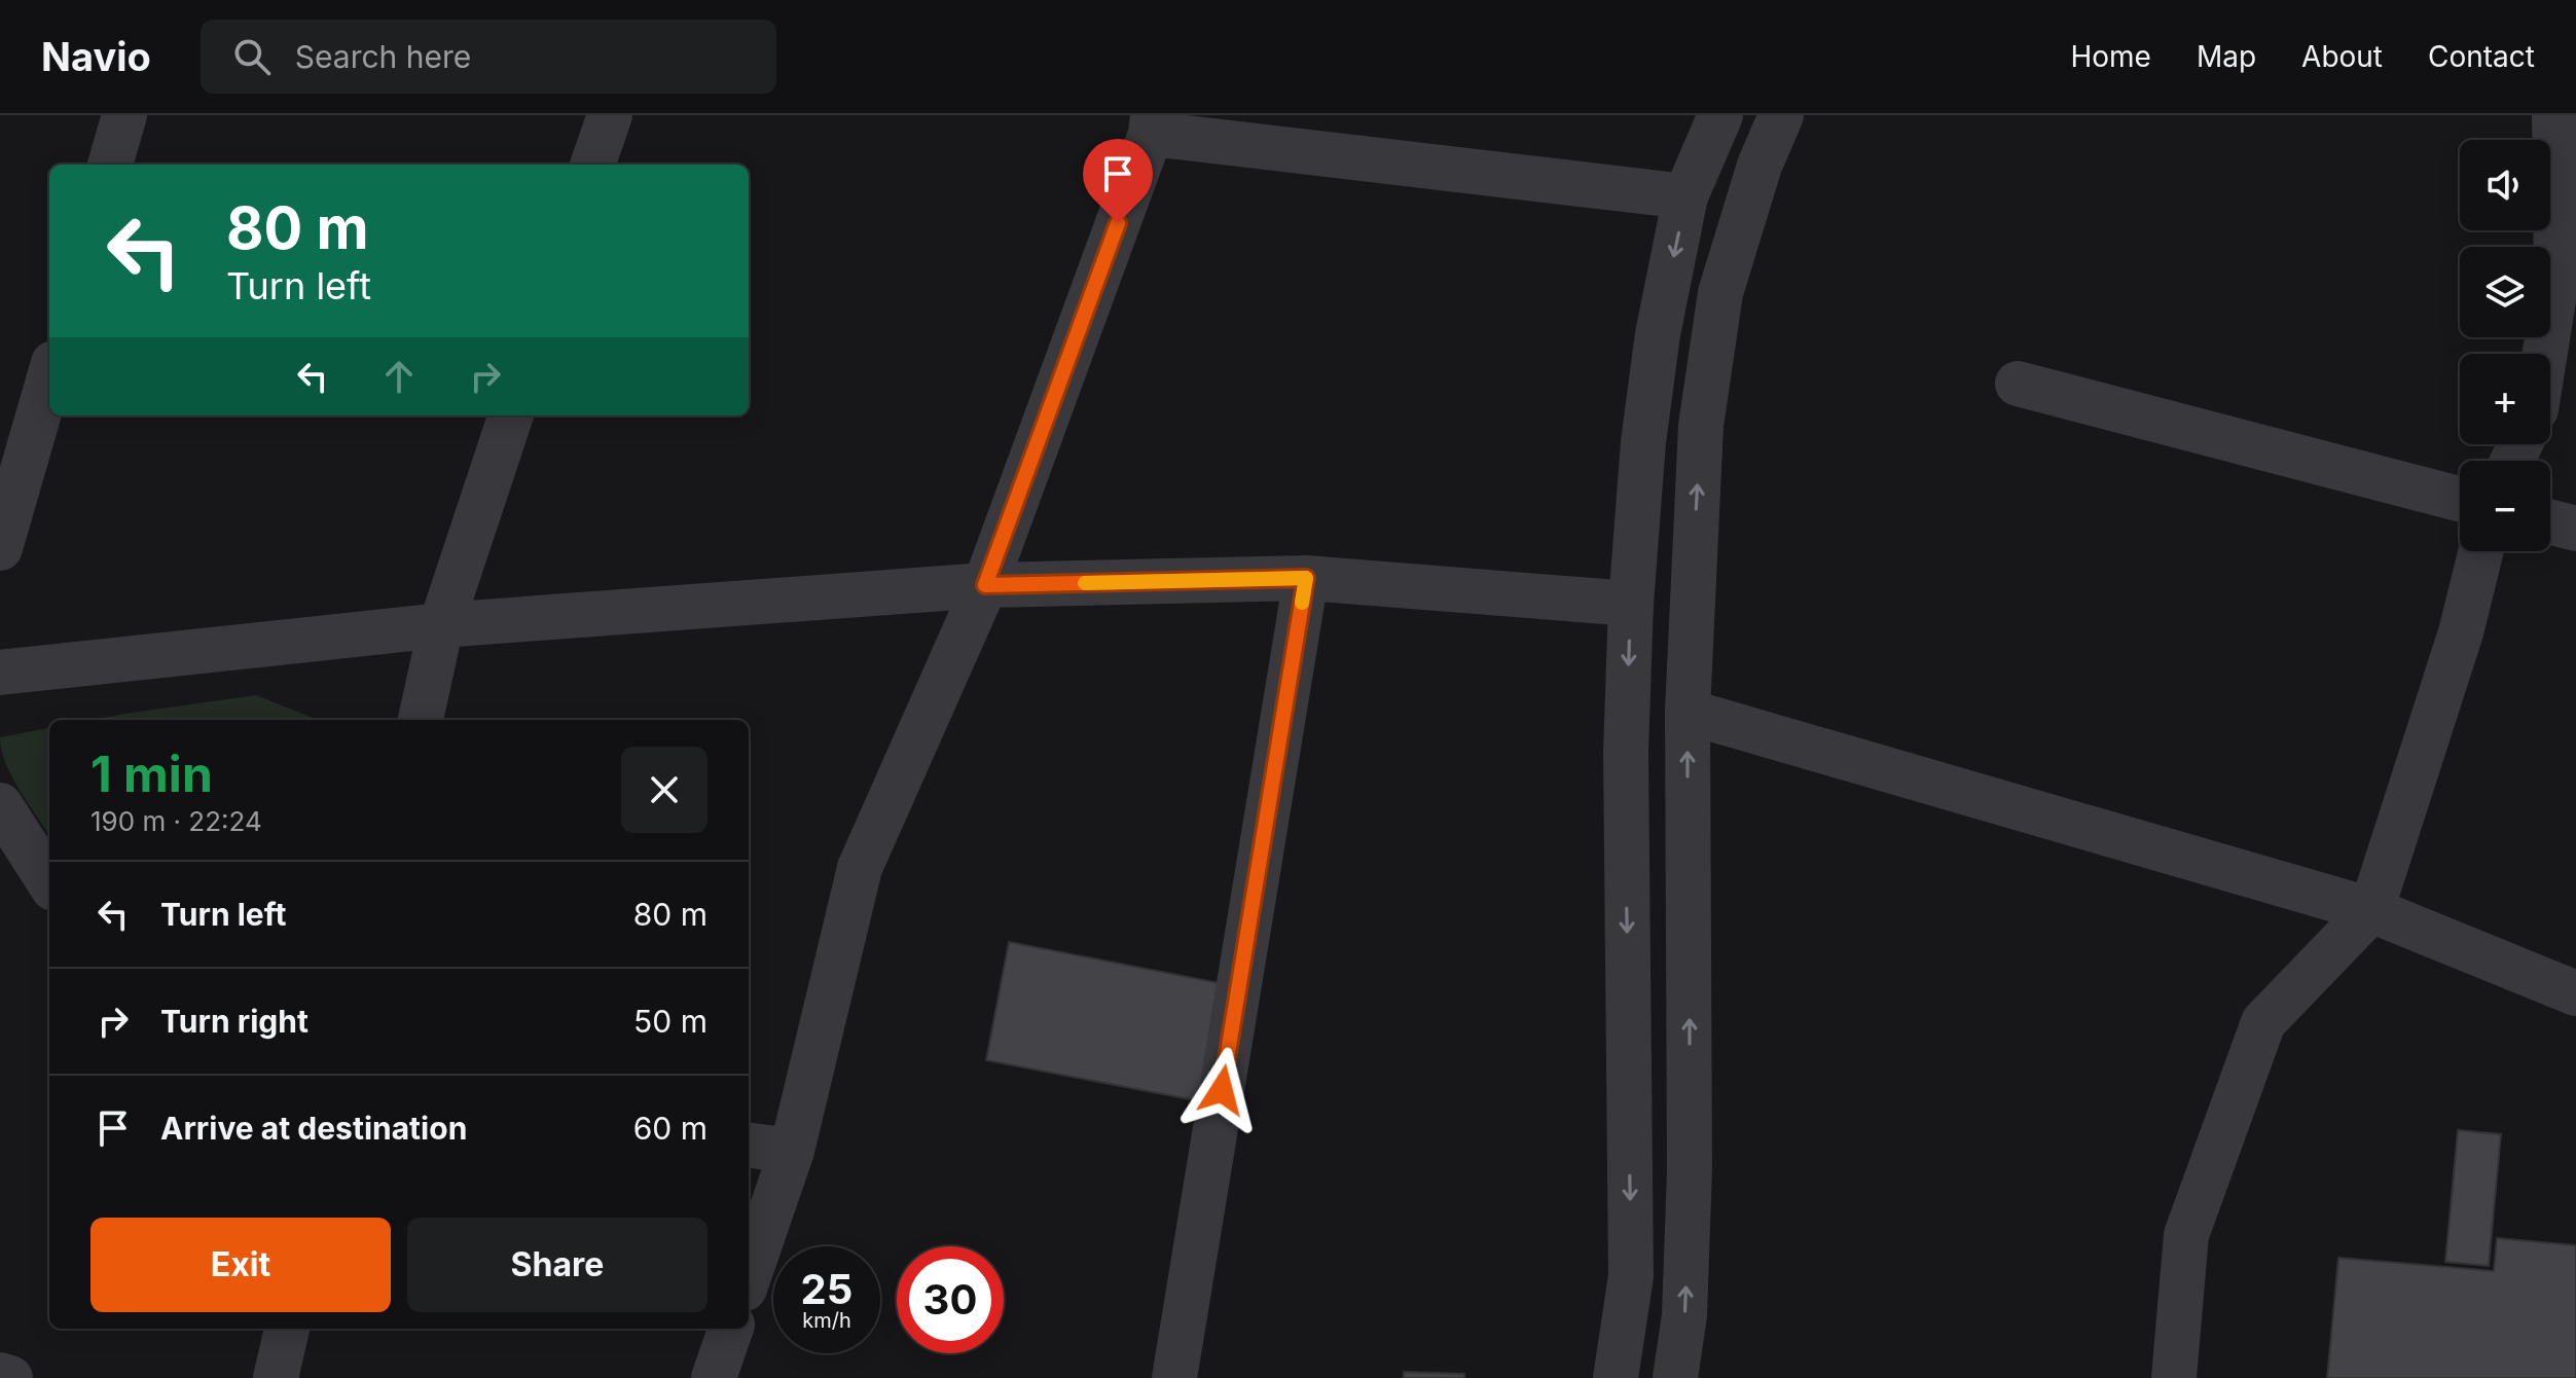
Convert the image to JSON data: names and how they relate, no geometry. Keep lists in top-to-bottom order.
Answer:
{
  "page": {
    "header": "Navio",
    "search": "Search here",
    "nav": [
      "Home",
      "Map",
      "About",
      "Contact"
    ],
    "map_buttons": ["+", "−"],
    "turn": ["80 m", "Turn left"],
    "heading": ["1 min", "190 m · 22:24"],
    "list": [
      {
        "name": "Turn left",
        "value": "80 m"
      },
      {
        "name": "Turn right",
        "value": "50 m"
      },
      {
        "name": "Arrive at destination",
        "value": "60 m"
      }
    ],
    "buttons": ["Exit", "Share"],
    "speed": "25 km/h",
    "limit": "30"
  }
}
